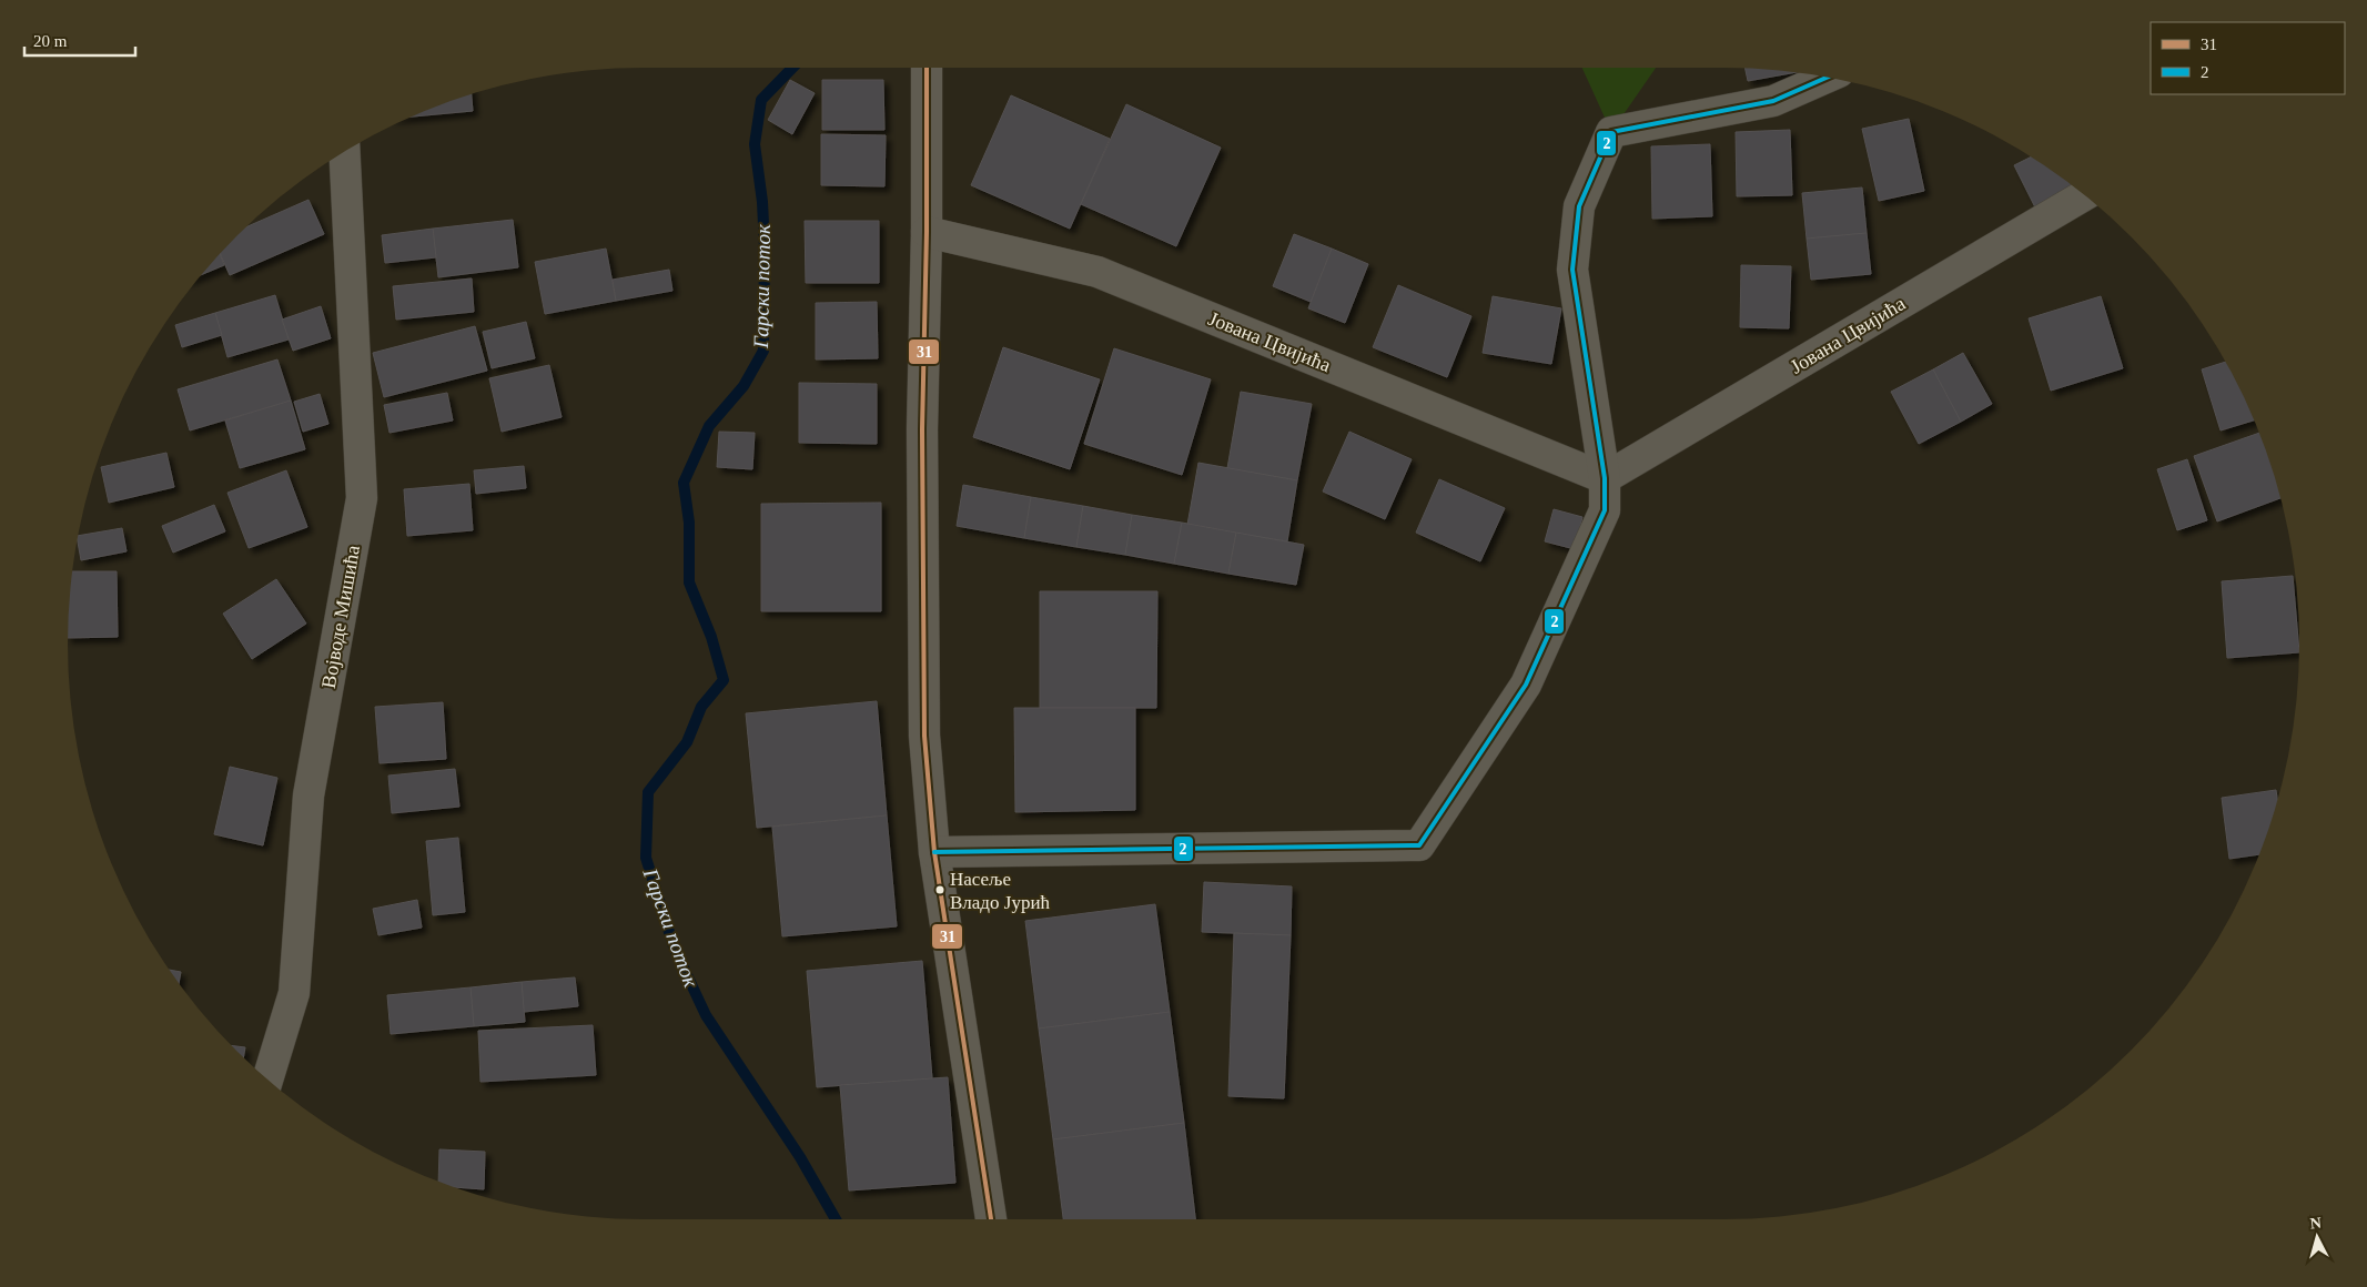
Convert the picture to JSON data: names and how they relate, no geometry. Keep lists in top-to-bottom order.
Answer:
{
  "streets": {
    "street": ["Јована Цвијића", "Војводе Мишића"]
  },
  "water": ["Гарски поток"],
  "places": ["Насеље Владо Јурић"],
  "lines": ["transit line 31", "transit line 2"],
  "legend": ["31", "2"],
  "scale_bar": "20 m",
  "north": "top"
}
